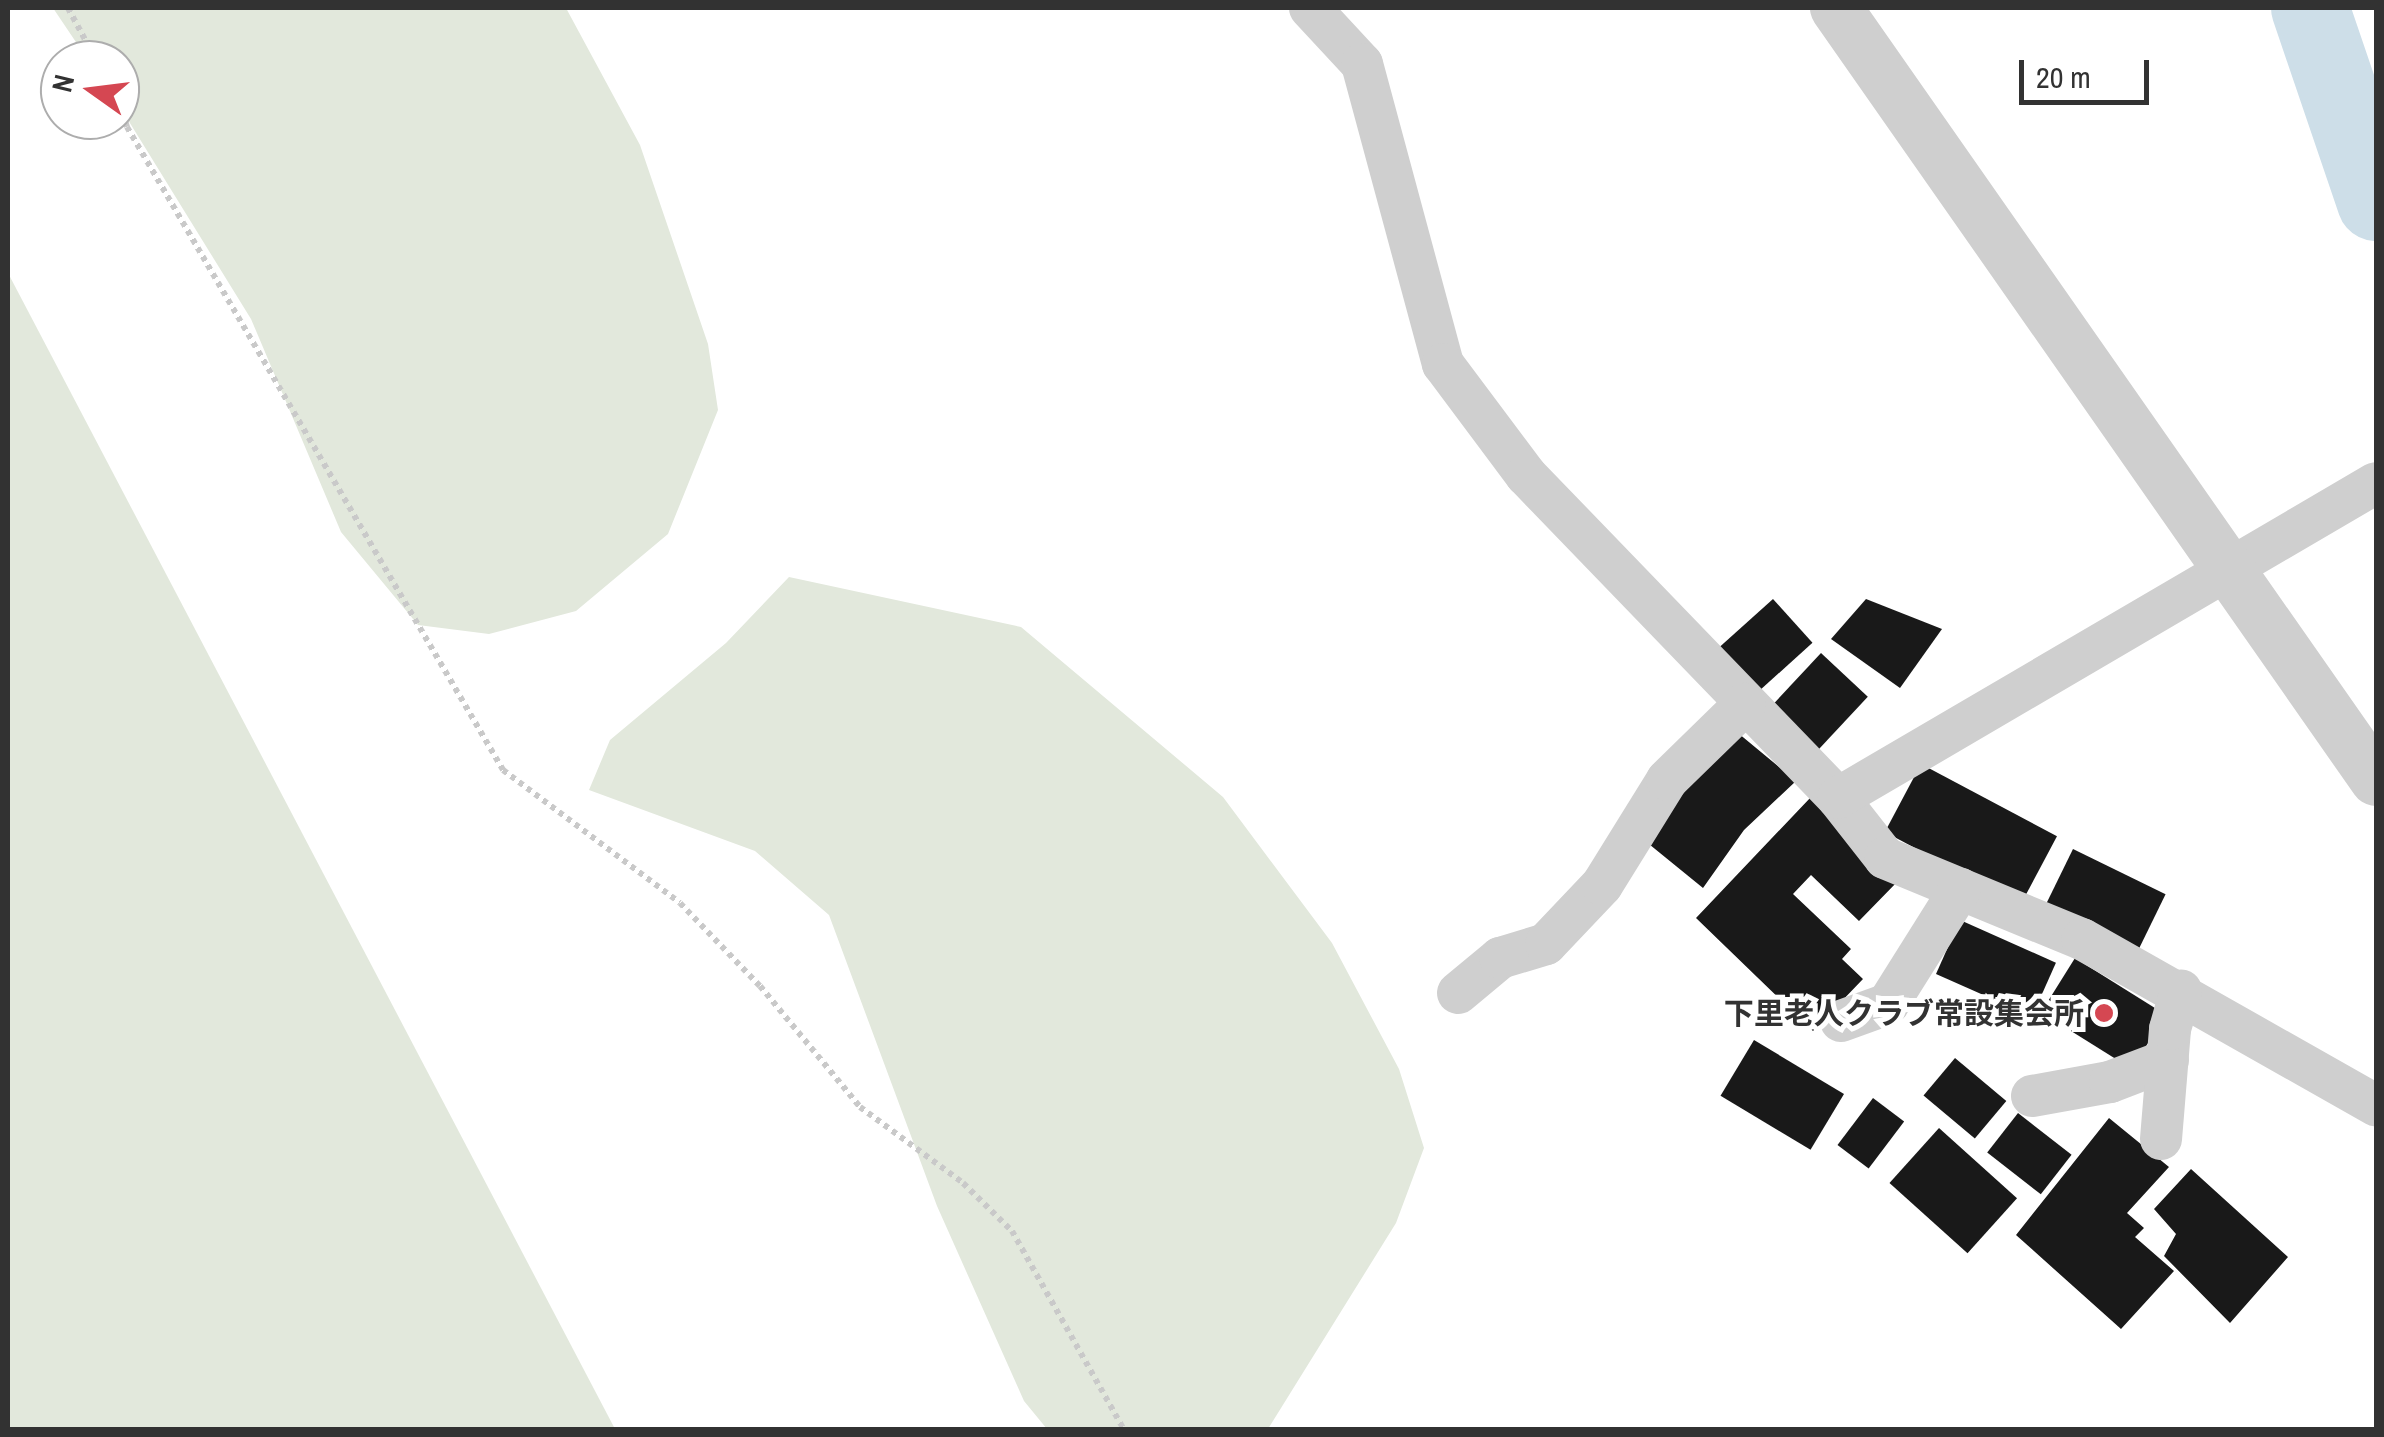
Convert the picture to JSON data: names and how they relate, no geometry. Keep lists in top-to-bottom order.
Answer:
{
  "places": ["下里老人クラブ常設集会所"],
  "scale_bar": "20 m",
  "north": "left"
}
